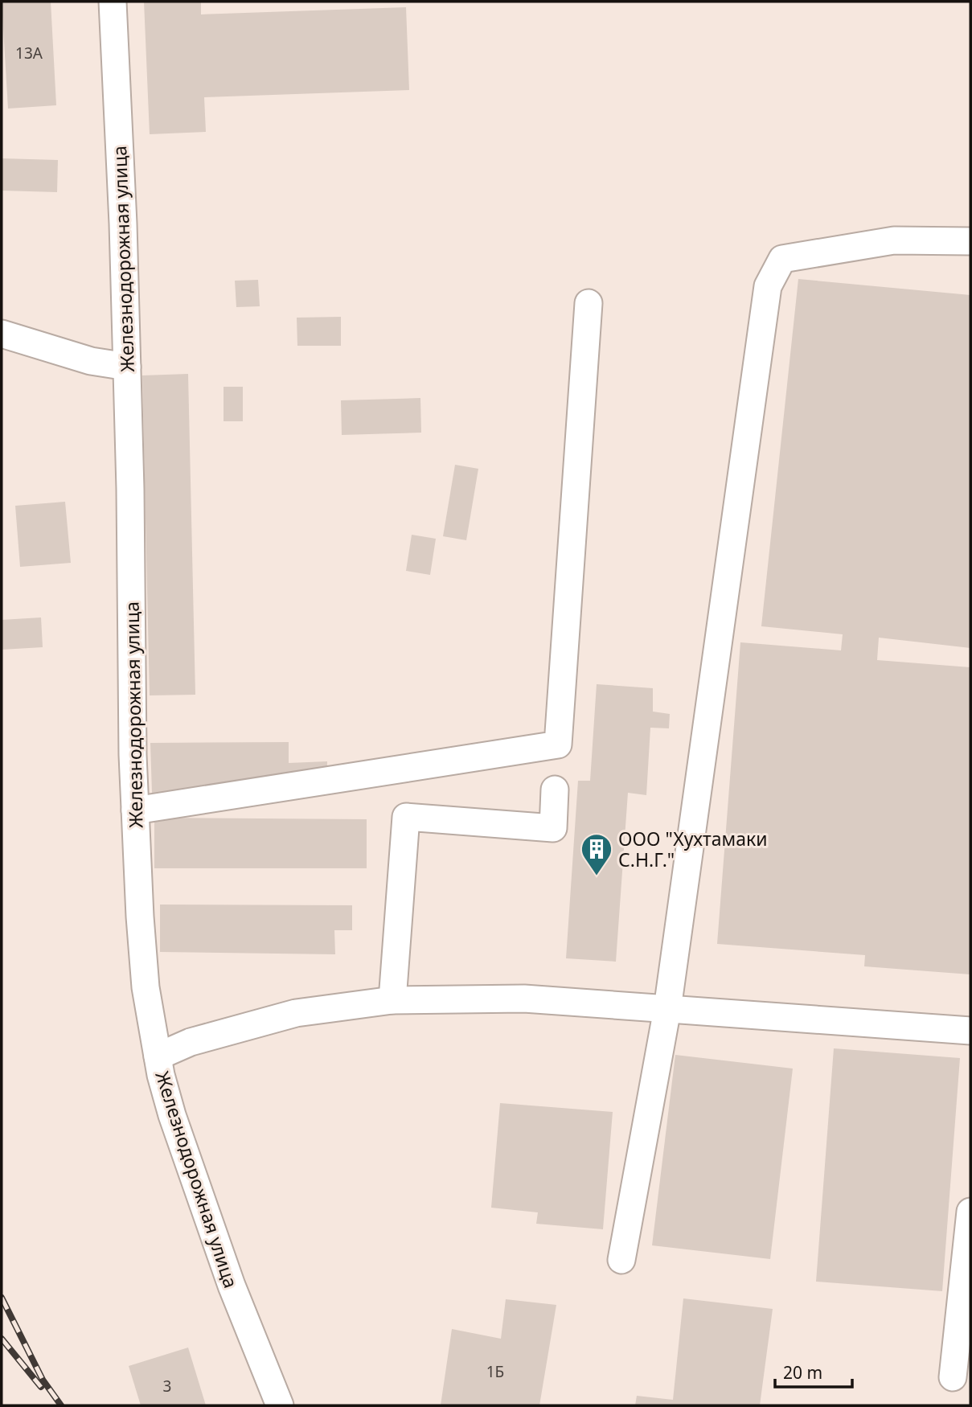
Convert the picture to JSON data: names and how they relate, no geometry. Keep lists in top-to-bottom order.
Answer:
{
  "streets": {
    "street": ["Железнодорожная улица"]
  },
  "places": {
    "building": ["ООО \"Хухтамаки С.Н.Г.\""]
  },
  "house_numbers": ["13А", "1Б", "3"],
  "scale_bar": "20 m"
}
